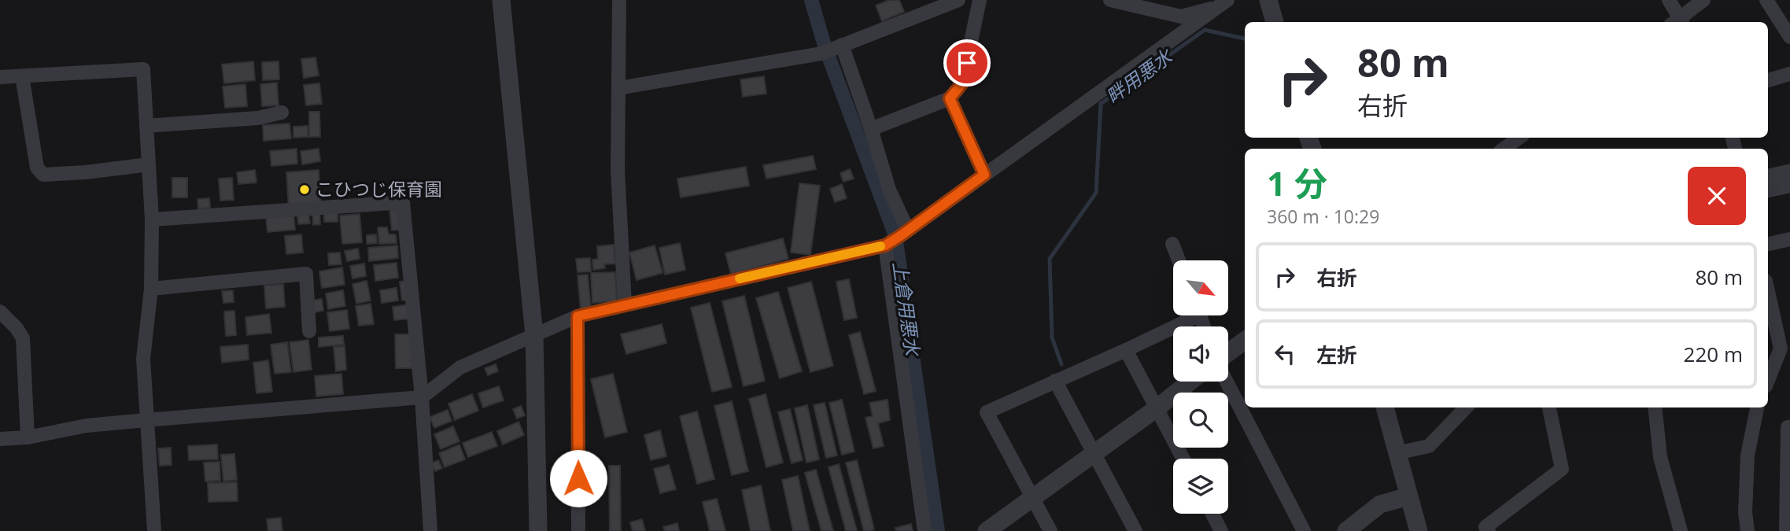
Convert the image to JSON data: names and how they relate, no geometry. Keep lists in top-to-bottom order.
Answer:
{
  "water": ["畔用悪水", "上倉用悪水"],
  "places": ["こひつじ保育園"],
  "north": "bottom right",
  "page": {
    "turn": ["80 m", "右折"],
    "heading": ["1 分", "360 m · 10:29"],
    "list": [
      {
        "name": "右折",
        "value": "80 m"
      },
      {
        "name": "左折",
        "value": "220 m"
      }
    ]
  }
}
